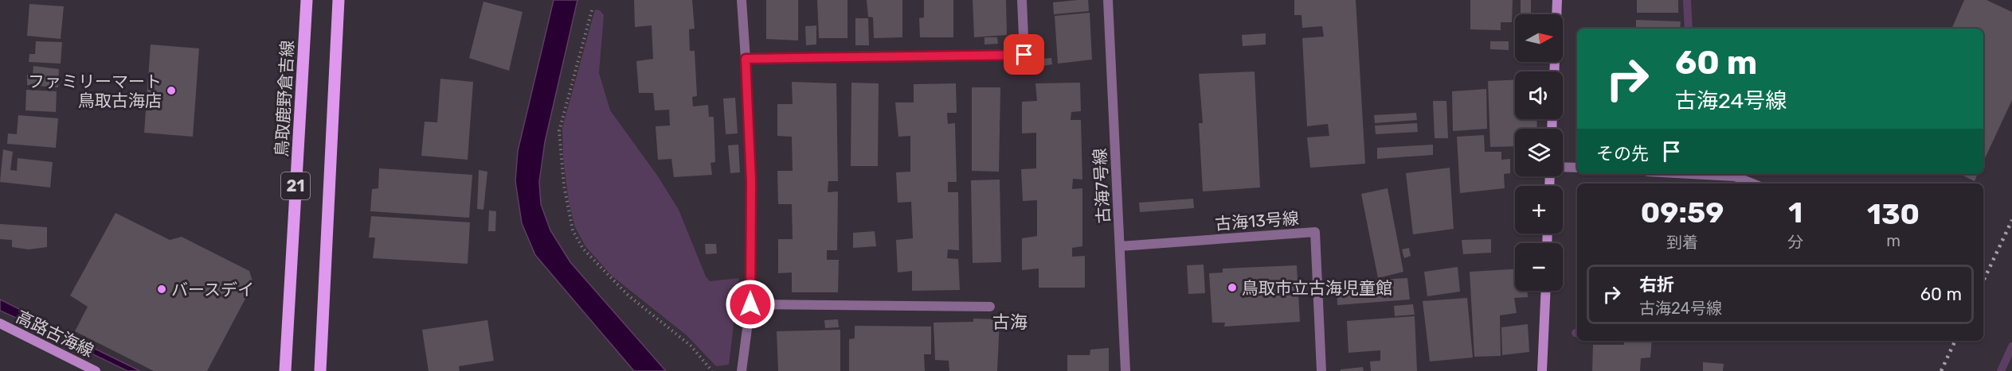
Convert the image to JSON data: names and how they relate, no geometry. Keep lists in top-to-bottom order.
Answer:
{
  "streets": {
    "main road": ["鳥取鹿野倉吉線", "21"],
    "street": ["古海7号線", "古海13号線", "高路古海線"]
  },
  "crossings": [
    ["古海7号線", "古海13号線"]
  ],
  "districts": ["古海"],
  "places": ["ファミリーマート 鳥取古海店", "鳥取市立古海児童館", "バースデイ"],
  "north": "right",
  "page": {
    "map_buttons": ["+", "−"],
    "turn": ["60 m", "古海24号線"],
    "then": "その先",
    "eta": [
      "09:59",
      "到着",
      "1",
      "分",
      "130",
      "m"
    ],
    "list": [
      {
        "name": "右折",
        "note": "古海24号線",
        "value": "60 m"
      }
    ]
  }
}
